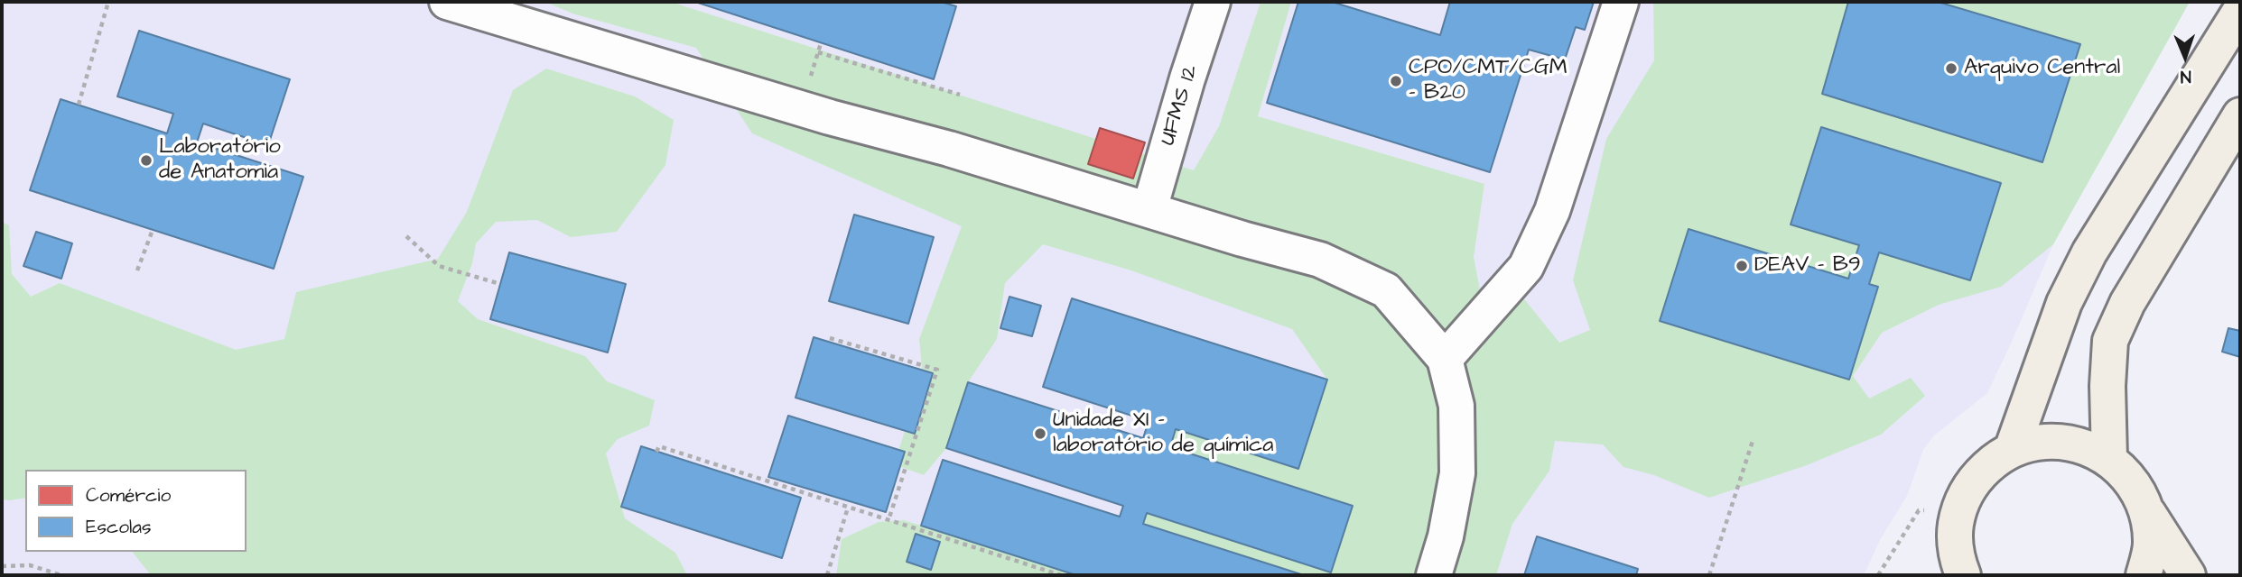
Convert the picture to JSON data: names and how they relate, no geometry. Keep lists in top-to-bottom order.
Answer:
{
  "streets": {
    "lane": ["UFMS 12"]
  },
  "places": [
    "Arquivo Central",
    "CPO/CMT/CGM - B20",
    "Laboratório de Anatomia",
    "DEAV - B9",
    "Unidade XI - laboratório de química"
  ],
  "legend": ["Comércio", "Escolas"],
  "north": "bottom"
}
